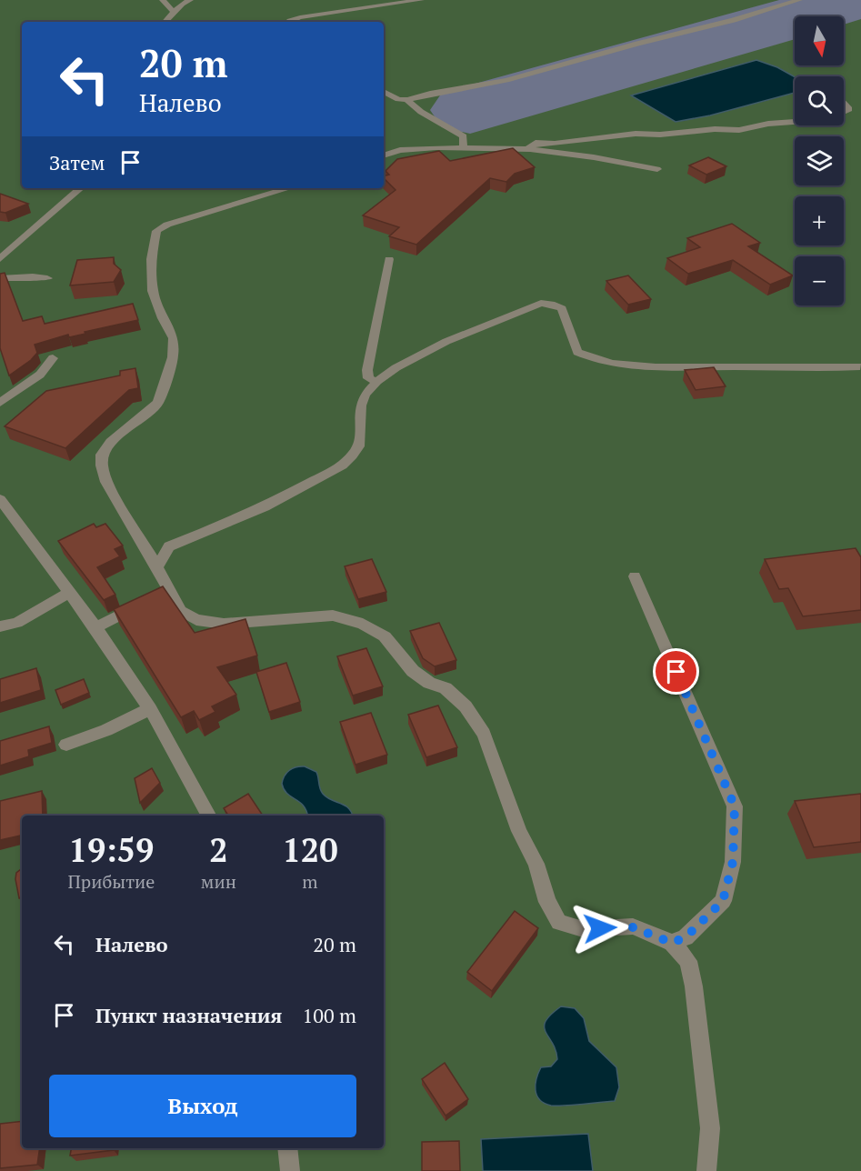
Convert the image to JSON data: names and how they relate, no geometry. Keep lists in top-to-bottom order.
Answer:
{
  "north": "bottom",
  "page": {
    "map_buttons": ["+", "−"],
    "turn": ["20 m", "Налево"],
    "then": "Затем",
    "eta": [
      "19:59",
      "Прибытие",
      "2",
      "мин",
      "120",
      "m"
    ],
    "list": [
      {
        "name": "Налево",
        "value": "20 m"
      },
      {
        "name": "Пункт назначения",
        "value": "100 m"
      }
    ],
    "buttons": "Выход"
  }
}
